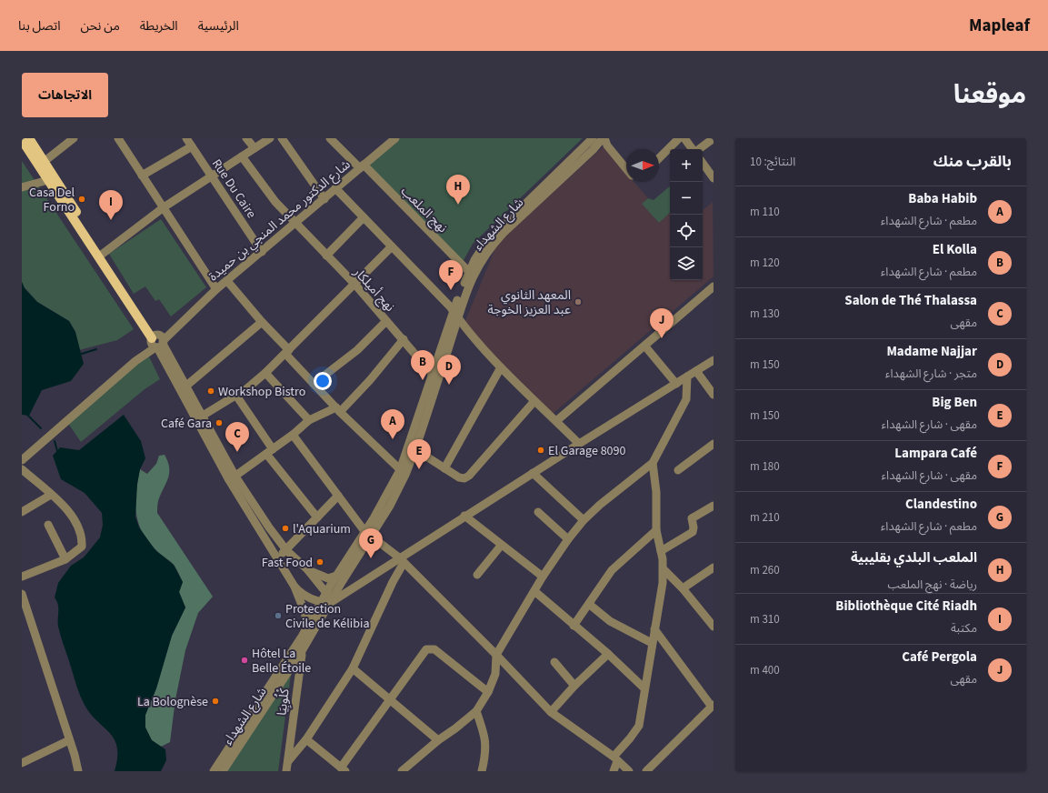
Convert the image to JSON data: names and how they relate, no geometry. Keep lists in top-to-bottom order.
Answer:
{
  "streets": {
    "street": [
      "Rue Du Caire",
      "نهج الملعب",
      "شارع الدكتور محمد المنجي بن حميدة",
      "شارع الشهداء",
      "نهج أميلكار",
      "كْلُوبِيَا"
    ]
  },
  "crossings": [
    ["Rue Du Caire", "شارع الدكتور محمد المنجي بن حميدة"],
    ["نهج الملعب", "شارع الدكتور محمد المنجي بن حميدة"],
    ["نهج الملعب", "شارع الشهداء"],
    ["شارع الدكتور محمد المنجي بن حميدة", "نهج أميلكار"],
    ["شارع الشهداء", "نهج أميلكار"],
    ["شارع الشهداء", "كْلُوبِيَا"]
  ],
  "places": [
    "Casa Del Forno",
    "المعهد الثانوي عبد العزيز الخوجة",
    "Workshop Bistro",
    "Café Gara",
    "El Garage 8090",
    "l'Aquarium",
    "Fast Food",
    "Protection Civile de Kélibia",
    "Hôtel La Belle Étoile",
    "La Bolognèse"
  ],
  "north": "right",
  "page": {
    "header": "Mapleaf",
    "nav": [
      "الرئيسية",
      "الخريطة",
      "من نحن",
      "اتصل بنا"
    ],
    "title": "موقعنا",
    "buttons": "الاتجاهات",
    "heading": ["بالقرب منك", "النتائج: 10"],
    "map_buttons": ["+", "−"],
    "pins": [
      "H",
      "I",
      "F",
      "J",
      "B",
      "D",
      "A",
      "C",
      "E",
      "G"
    ],
    "list": [
      {
        "mark": "A",
        "name": "Baba Habib",
        "note": "مطعم · شارع الشهداء",
        "value": "110 m"
      },
      {
        "mark": "B",
        "name": "El Kolla",
        "note": "مطعم · شارع الشهداء",
        "value": "120 m"
      },
      {
        "mark": "C",
        "name": "Salon de Thé Thalassa",
        "note": "مقهى",
        "value": "130 m"
      },
      {
        "mark": "D",
        "name": "Madame Najjar",
        "note": "متجر · شارع الشهداء",
        "value": "150 m"
      },
      {
        "mark": "E",
        "name": "Big Ben",
        "note": "مقهى · شارع الشهداء",
        "value": "150 m"
      },
      {
        "mark": "F",
        "name": "Lampara Café",
        "note": "مقهى · شارع الشهداء",
        "value": "180 m"
      },
      {
        "mark": "G",
        "name": "Clandestino",
        "note": "مطعم · شارع الشهداء",
        "value": "210 m"
      },
      {
        "mark": "H",
        "name": "الملعب البلدي بقليبية",
        "note": "رياضة · نهج الملعب",
        "value": "260 m"
      },
      {
        "mark": "I",
        "name": "Bibliothèque Cité Riadh",
        "note": "مكتبة",
        "value": "310 m"
      },
      {
        "mark": "J",
        "name": "Café Pergola",
        "note": "مقهى",
        "value": "400 m"
      }
    ]
  }
}
